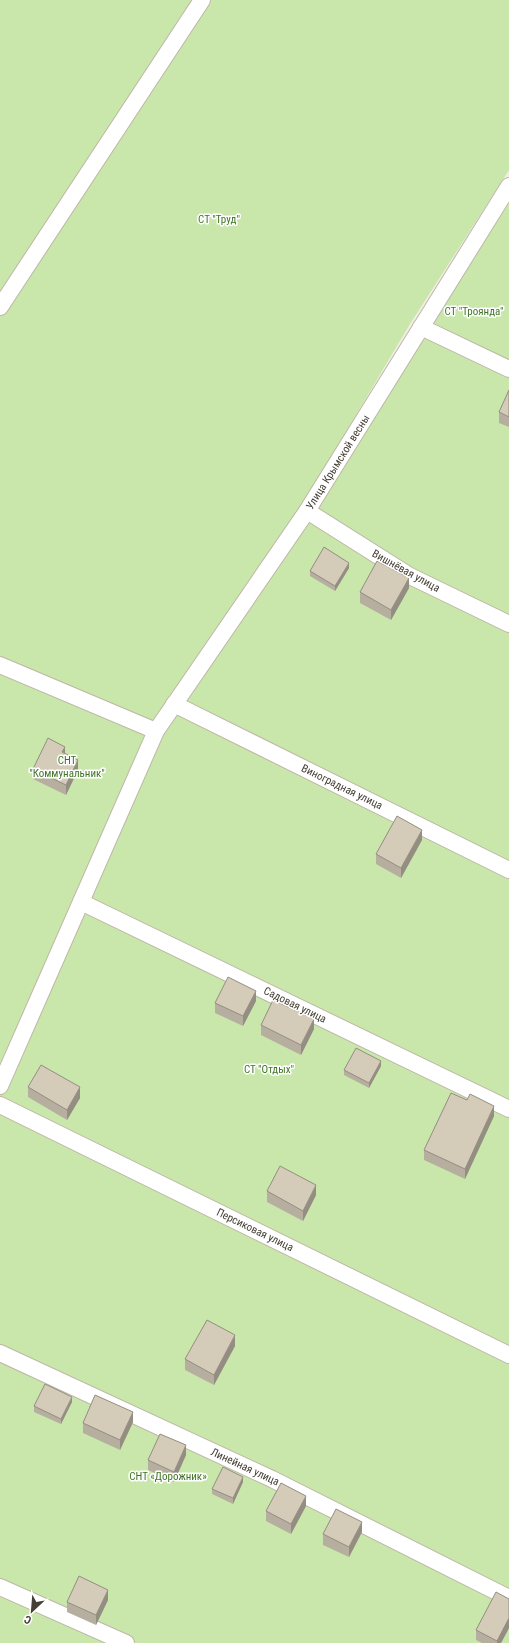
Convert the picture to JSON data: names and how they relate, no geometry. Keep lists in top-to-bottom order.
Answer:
{
  "streets": {
    "lane": [
      "Улица Крымской весны",
      "Вишнёвая улица",
      "Виноградная улица",
      "Садовая улица",
      "Персиковая улица",
      "Линейная улица"
    ]
  },
  "crossings": [
    ["Улица Крымской весны", "Вишнёвая улица"],
    ["Улица Крымской весны", "Виноградная улица"],
    ["Улица Крымской весны", "Садовая улица"]
  ],
  "parks": [
    "СТ \"Труд\"",
    "СТ \"Троянда\"",
    "СНТ \"Коммунальник\"",
    "СТ \"Отдых\"",
    "СНТ «Дорожник»"
  ],
  "north": "bottom left"
}
